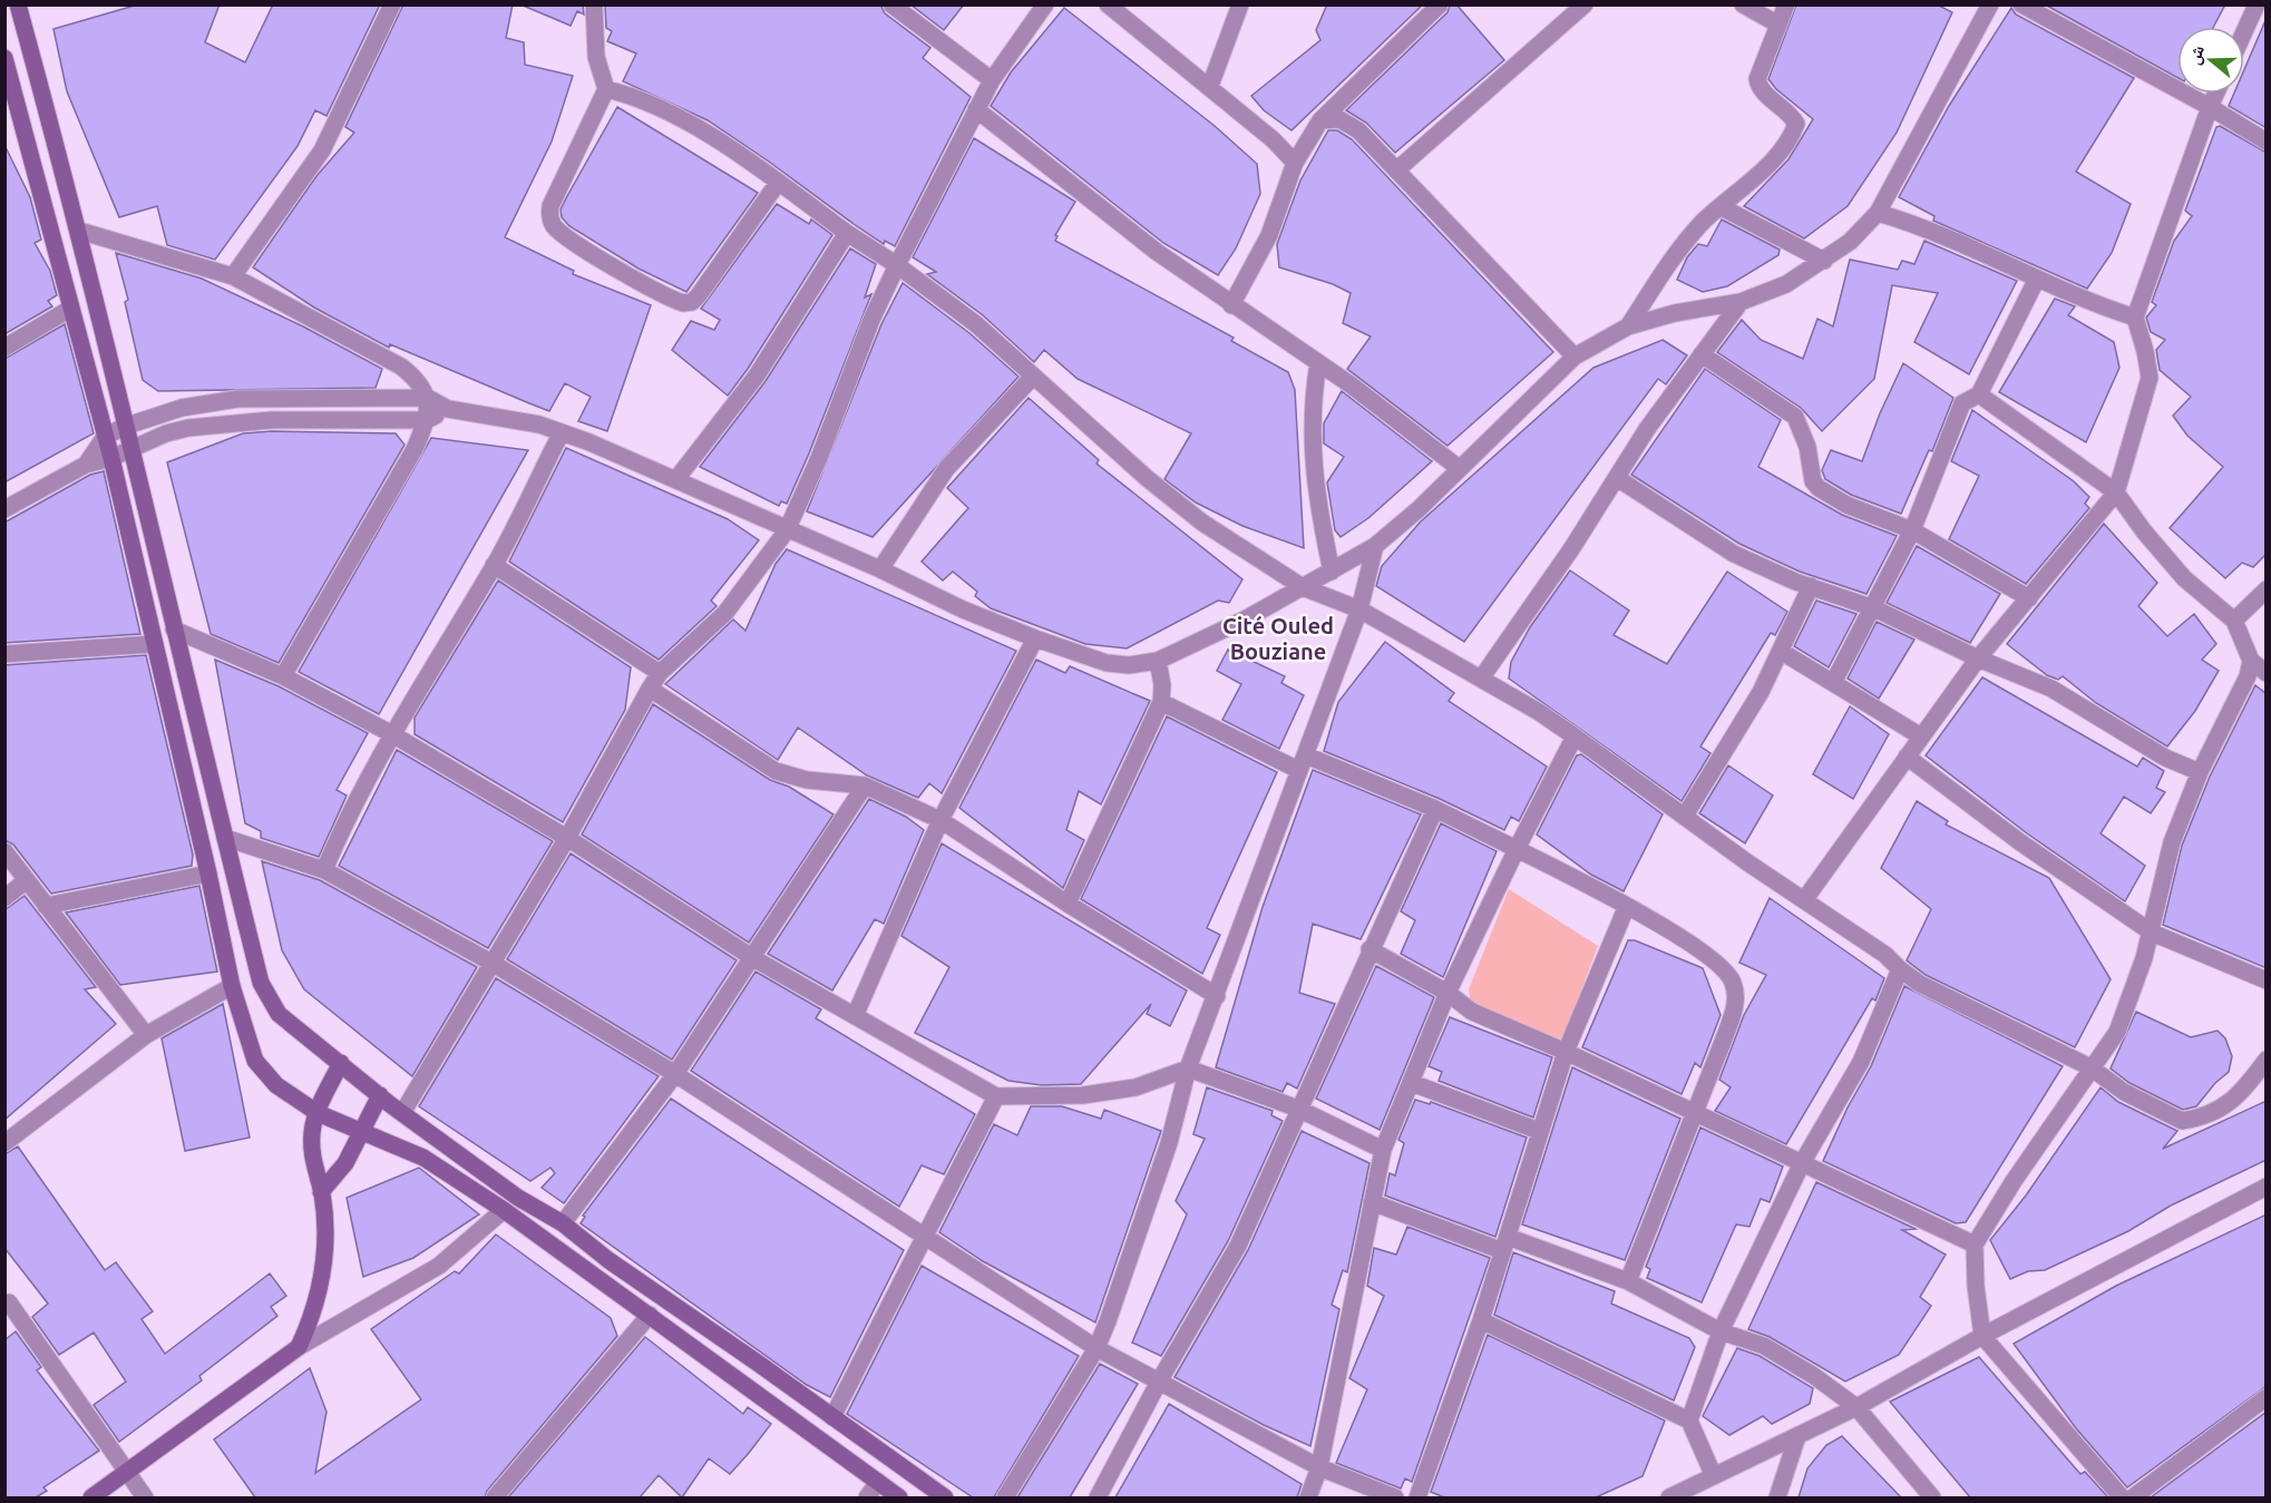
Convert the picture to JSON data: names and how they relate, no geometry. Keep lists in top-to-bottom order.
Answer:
{
  "districts": ["Cité Ouled Bouziane"],
  "north": "left"
}
